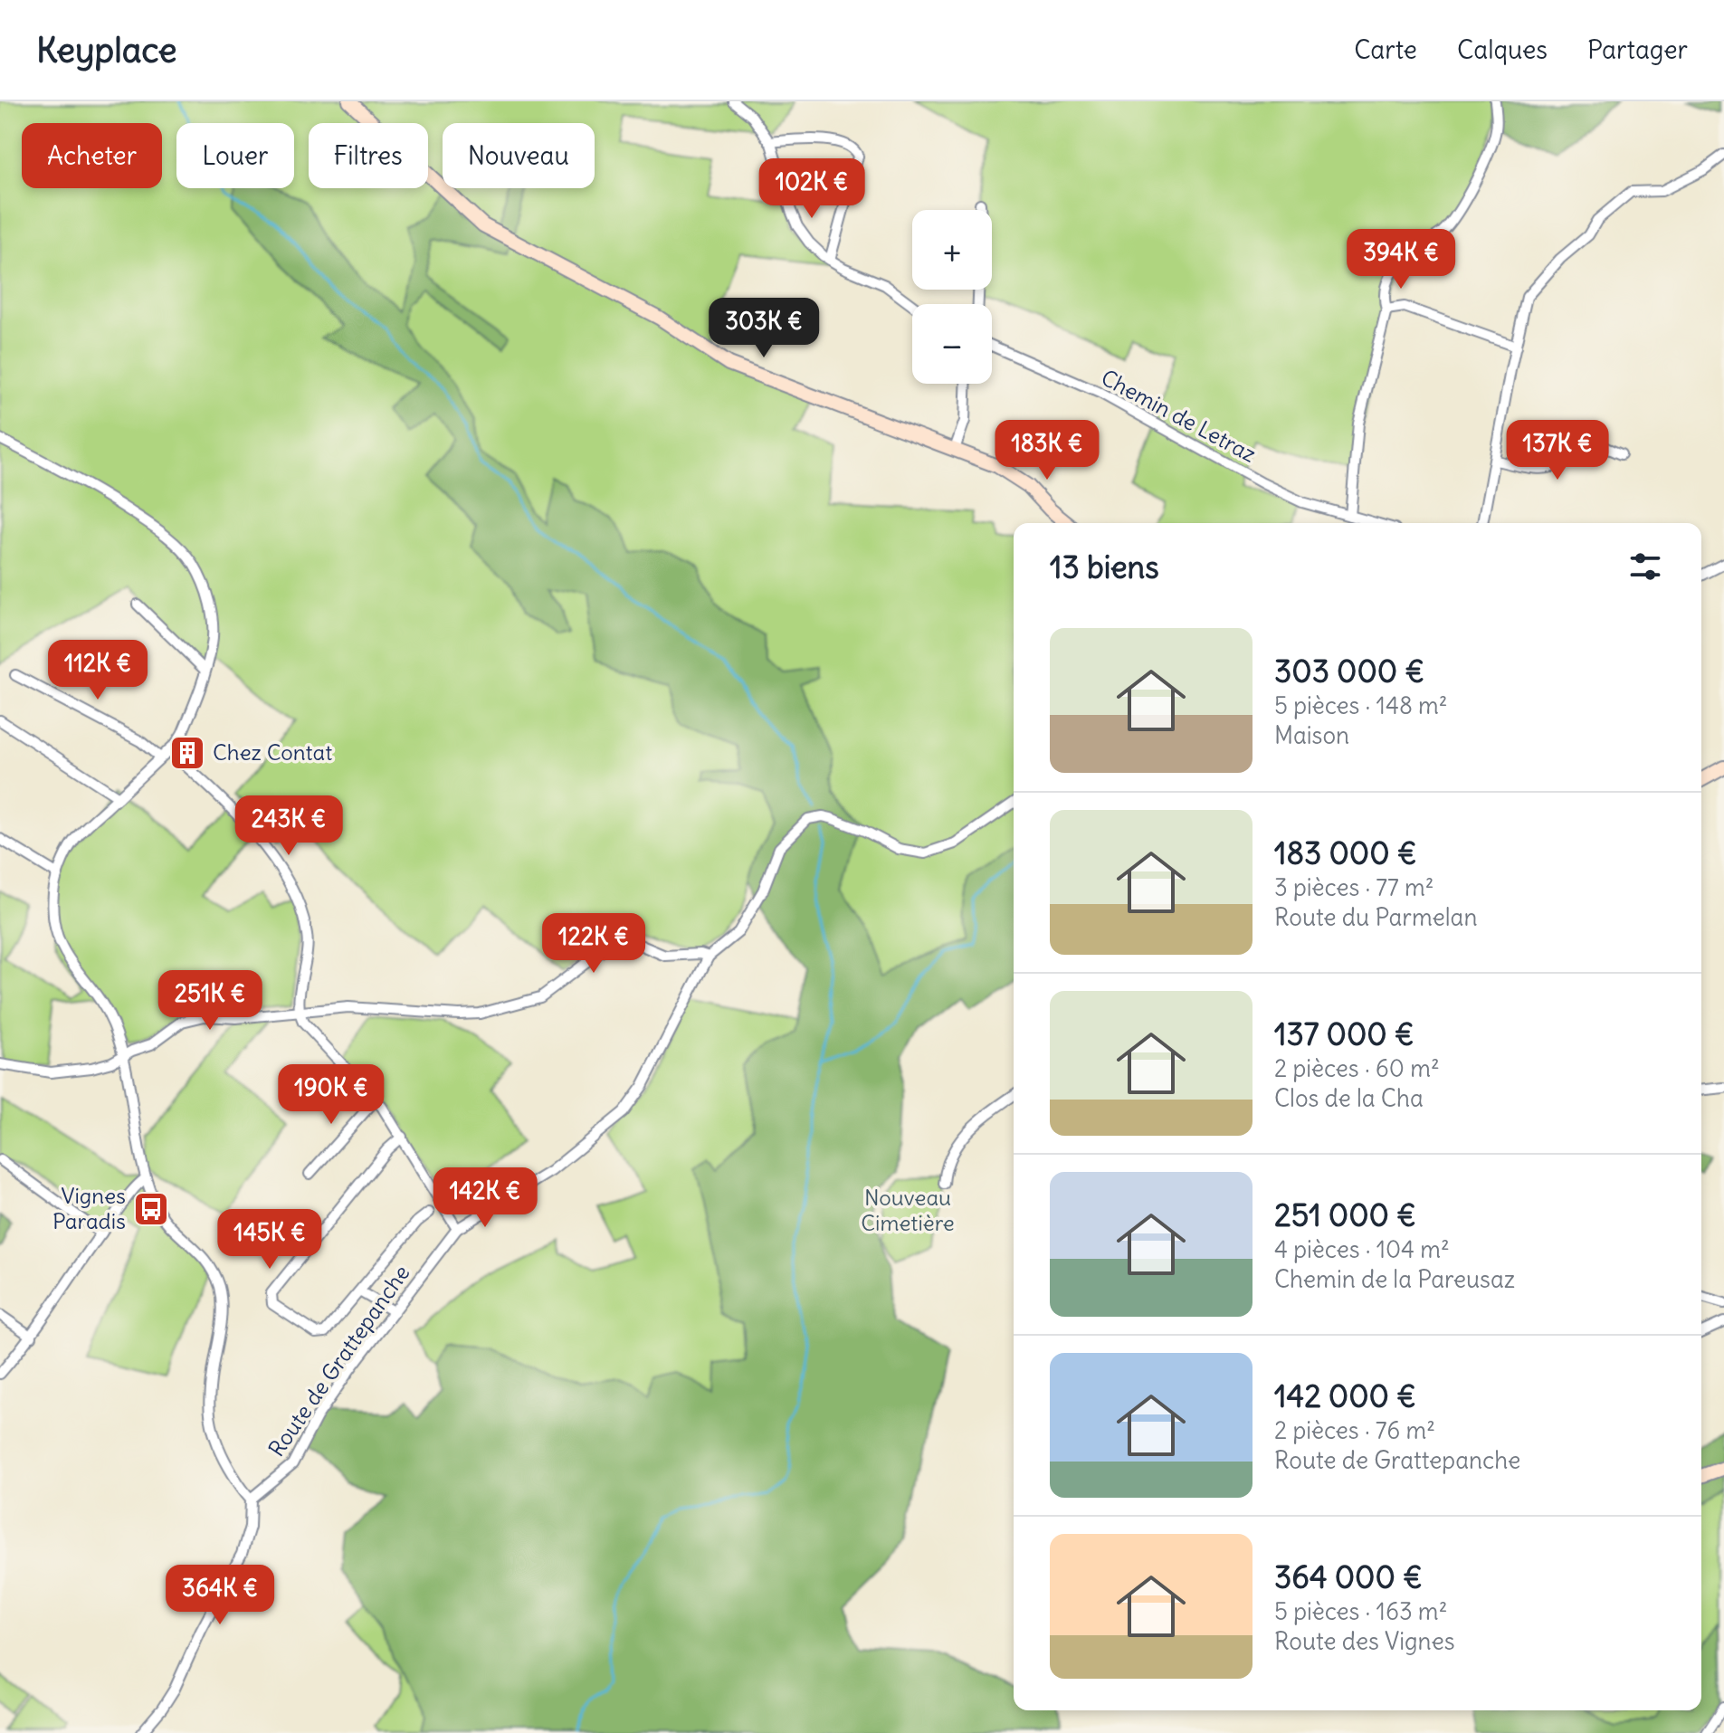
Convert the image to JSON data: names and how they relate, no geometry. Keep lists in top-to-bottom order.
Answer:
{
  "streets": {
    "street": ["Chemin de Letraz", "Route de Grattepanche"]
  },
  "parks": ["Nouveau Cimetière"],
  "places": {
    "building": ["Chez Contat"],
    "bus stop": ["Vignes Paradis"]
  },
  "page": {
    "header": "Keyplace",
    "nav": ["Carte", "Calques", "Partager"],
    "chip": [
      "Acheter",
      "Louer",
      "Filtres",
      "Nouveau"
    ],
    "price": [
      "102K €",
      "394K €",
      "303K €",
      "183K €",
      "137K €",
      "112K €",
      "243K €",
      "122K €",
      "251K €",
      "190K €",
      "142K €",
      "145K €",
      "364K €"
    ],
    "map_buttons": ["+", "−"],
    "heading": "13 biens",
    "list": [
      {
        "name": "303 000 €",
        "note": "5 pièces · 148 m² · Maison"
      },
      {
        "name": "183 000 €",
        "note": "3 pièces · 77 m² · Route du Parmelan"
      },
      {
        "name": "137 000 €",
        "note": "2 pièces · 60 m² · Clos de la Cha"
      },
      {
        "name": "251 000 €",
        "note": "4 pièces · 104 m² · Chemin de la Pareusaz"
      },
      {
        "name": "142 000 €",
        "note": "2 pièces · 76 m² · Route de Grattepanche"
      },
      {
        "name": "364 000 €",
        "note": "5 pièces · 163 m² · Route des Vignes"
      }
    ]
  }
}
